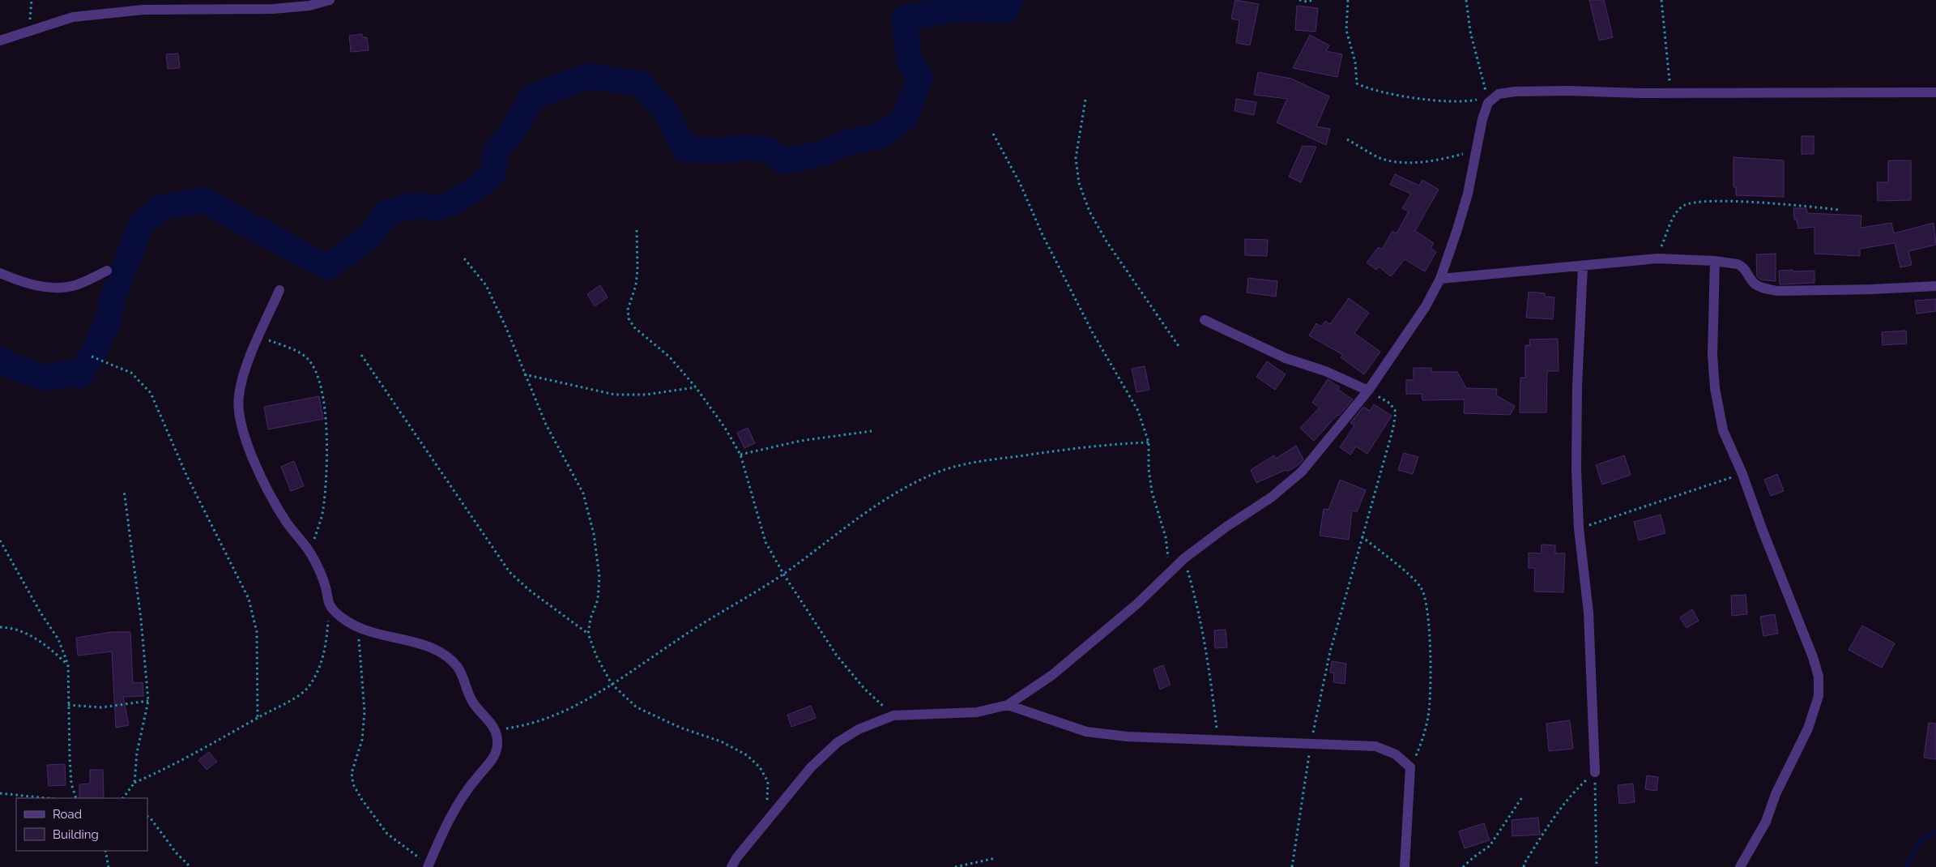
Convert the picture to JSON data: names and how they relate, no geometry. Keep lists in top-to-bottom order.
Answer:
{
  "legend": ["Road", "Building"]
}
